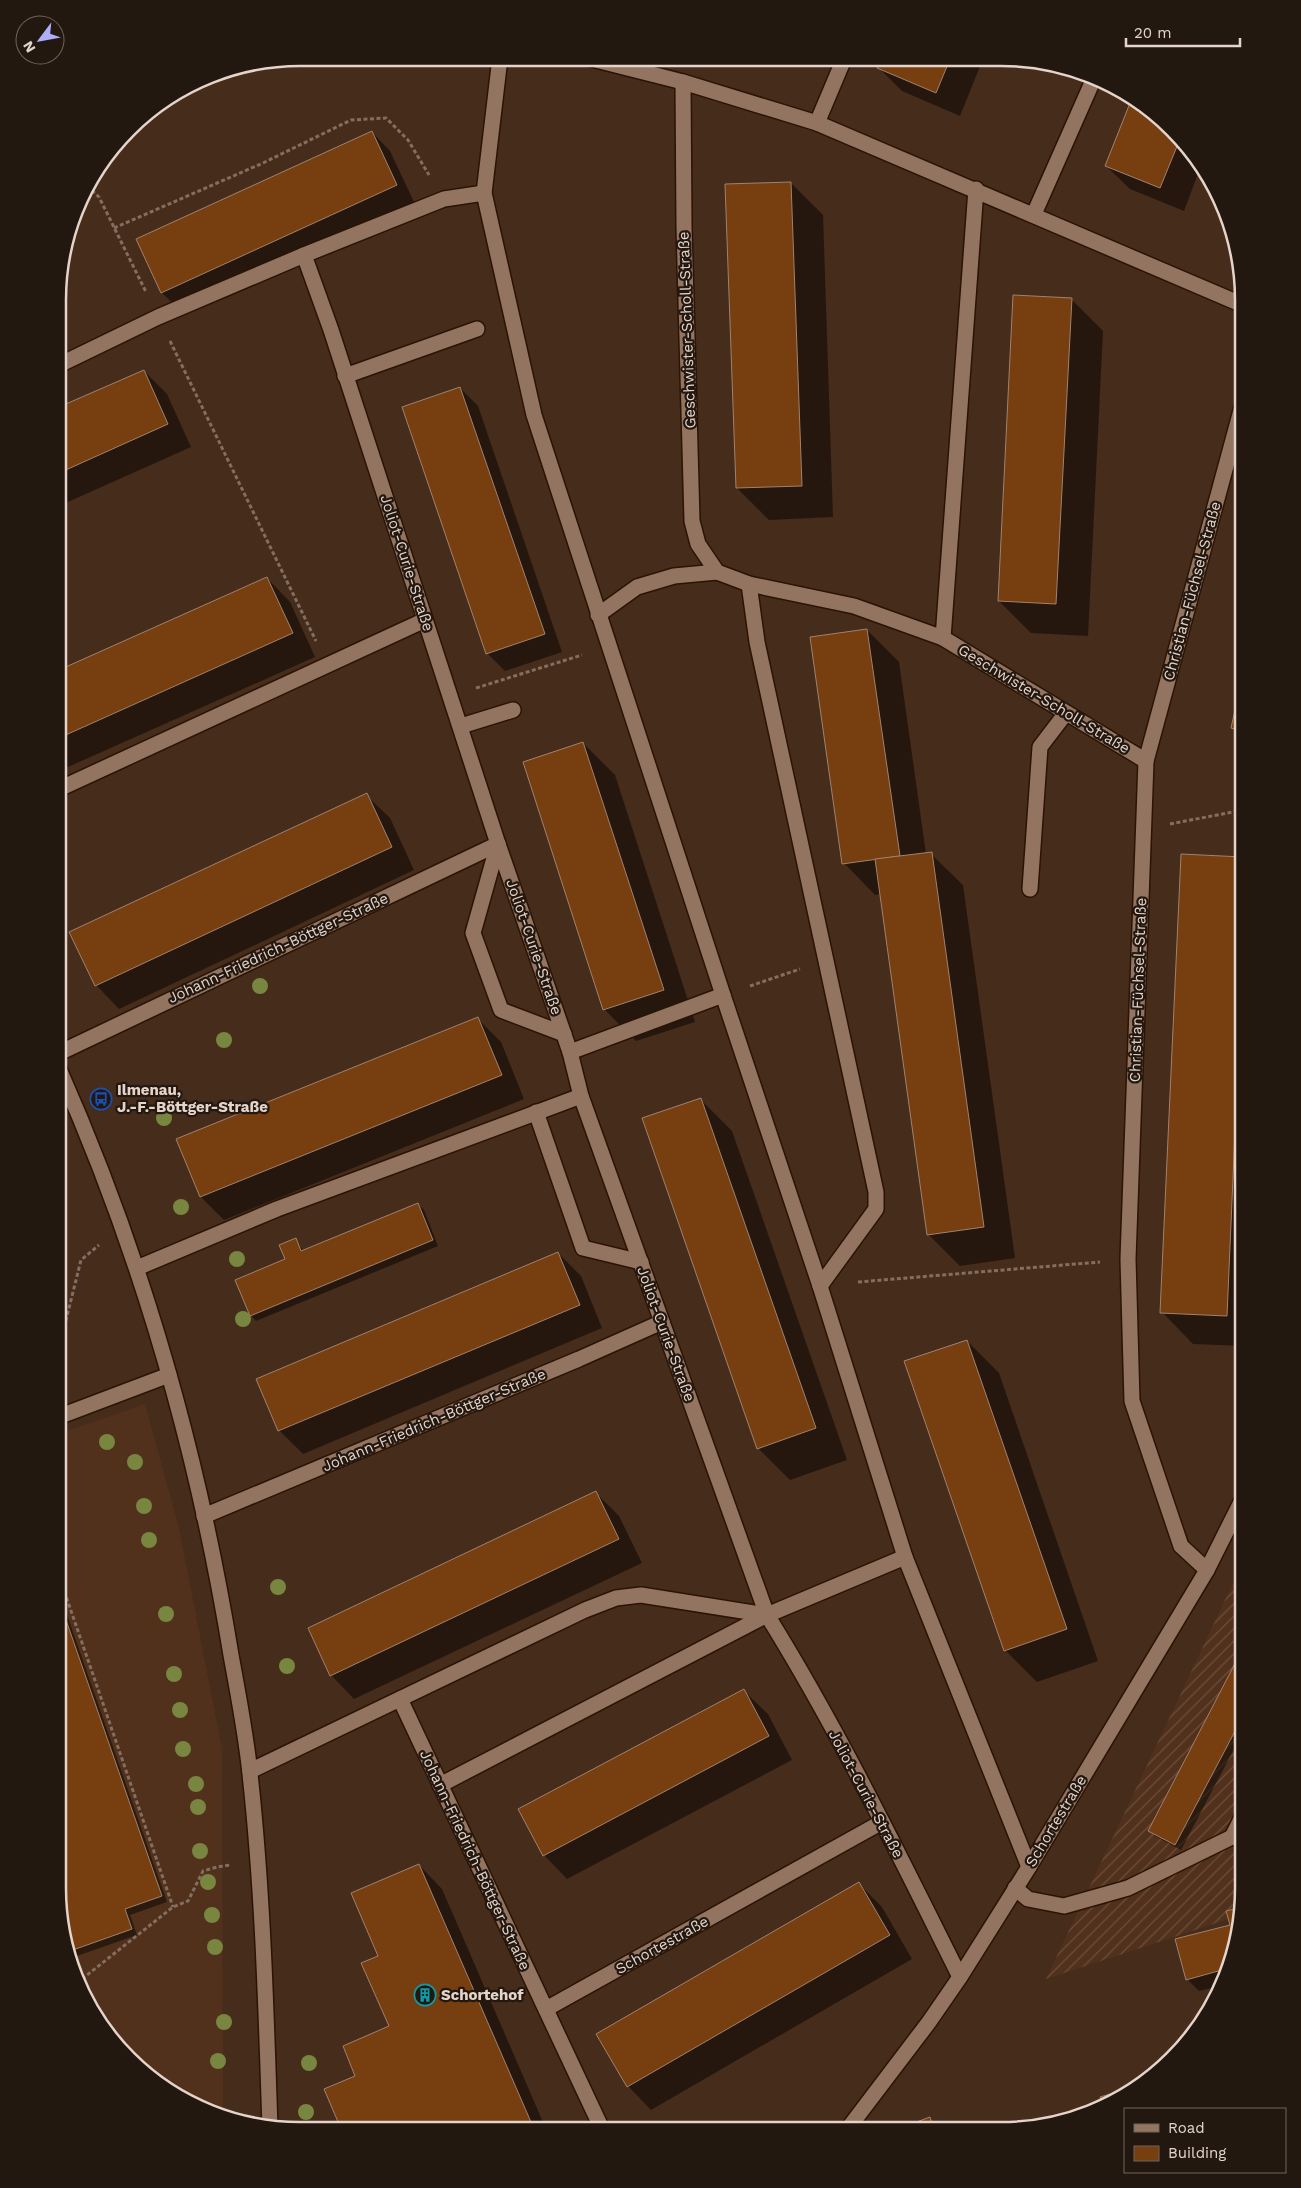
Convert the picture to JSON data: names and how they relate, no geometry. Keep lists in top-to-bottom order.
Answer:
{
  "streets": {
    "street": [
      "Geschwister-Scholl-Straße",
      "Joliot-Curie-Straße",
      "Christian-Füchsel-Straße",
      "Johann-Friedrich-Böttger-Straße",
      "Schortestraße"
    ]
  },
  "crossings": [
    ["Geschwister-Scholl-Straße", "Christian-Füchsel-Straße"],
    ["Joliot-Curie-Straße", "Johann-Friedrich-Böttger-Straße"],
    ["Joliot-Curie-Straße", "Schortestraße"],
    ["Christian-Füchsel-Straße", "Schortestraße"],
    ["Johann-Friedrich-Böttger-Straße", "Schortestraße"]
  ],
  "places": {
    "bus stop": ["Ilmenau, J.-F.-Böttger-Straße"],
    "building": ["Schortehof"]
  },
  "legend": ["Road", "Building"],
  "scale_bar": "20 m",
  "north": "bottom left"
}
